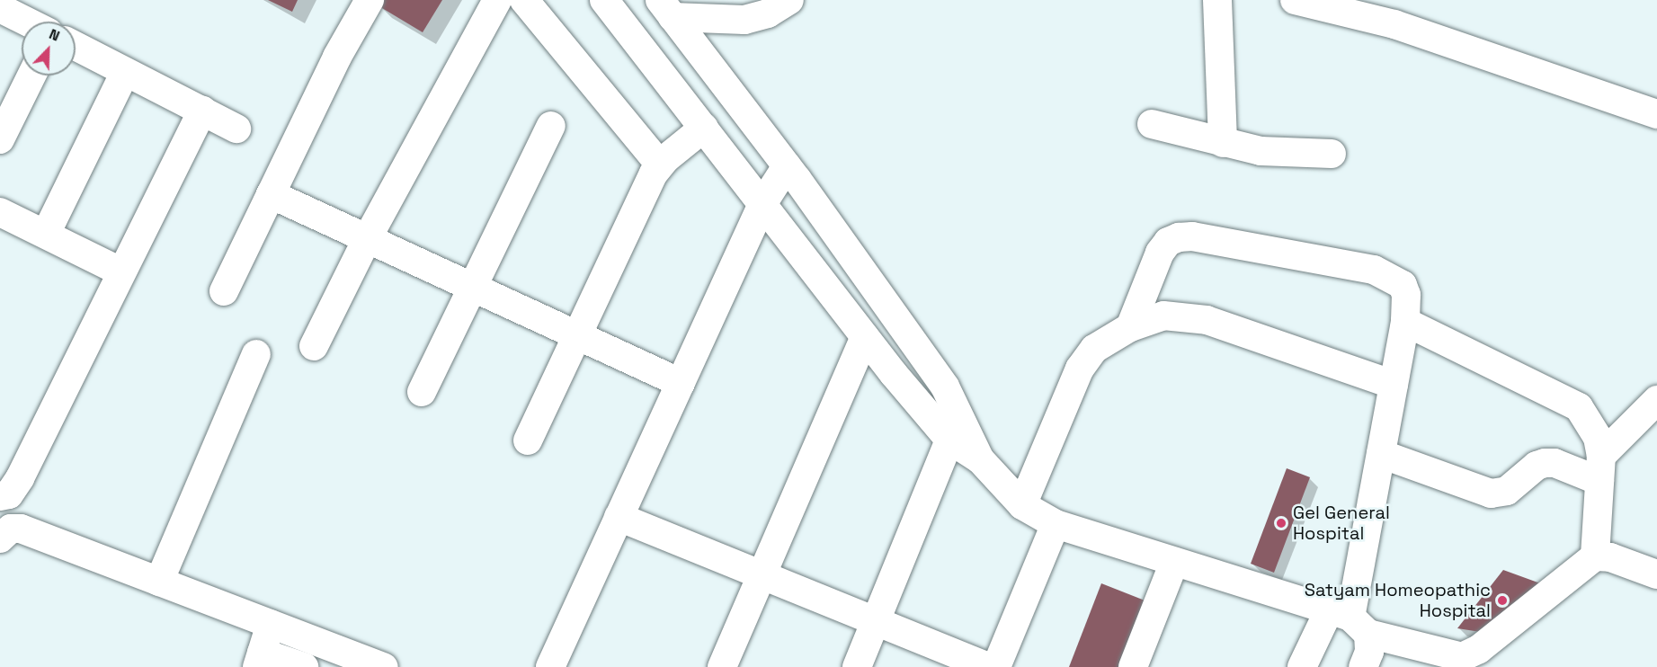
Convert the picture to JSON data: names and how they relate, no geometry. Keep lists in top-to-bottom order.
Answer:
{
  "places": ["Gel General Hospital", "Satyam Homeopathic Hospital"],
  "north": "top right"
}
